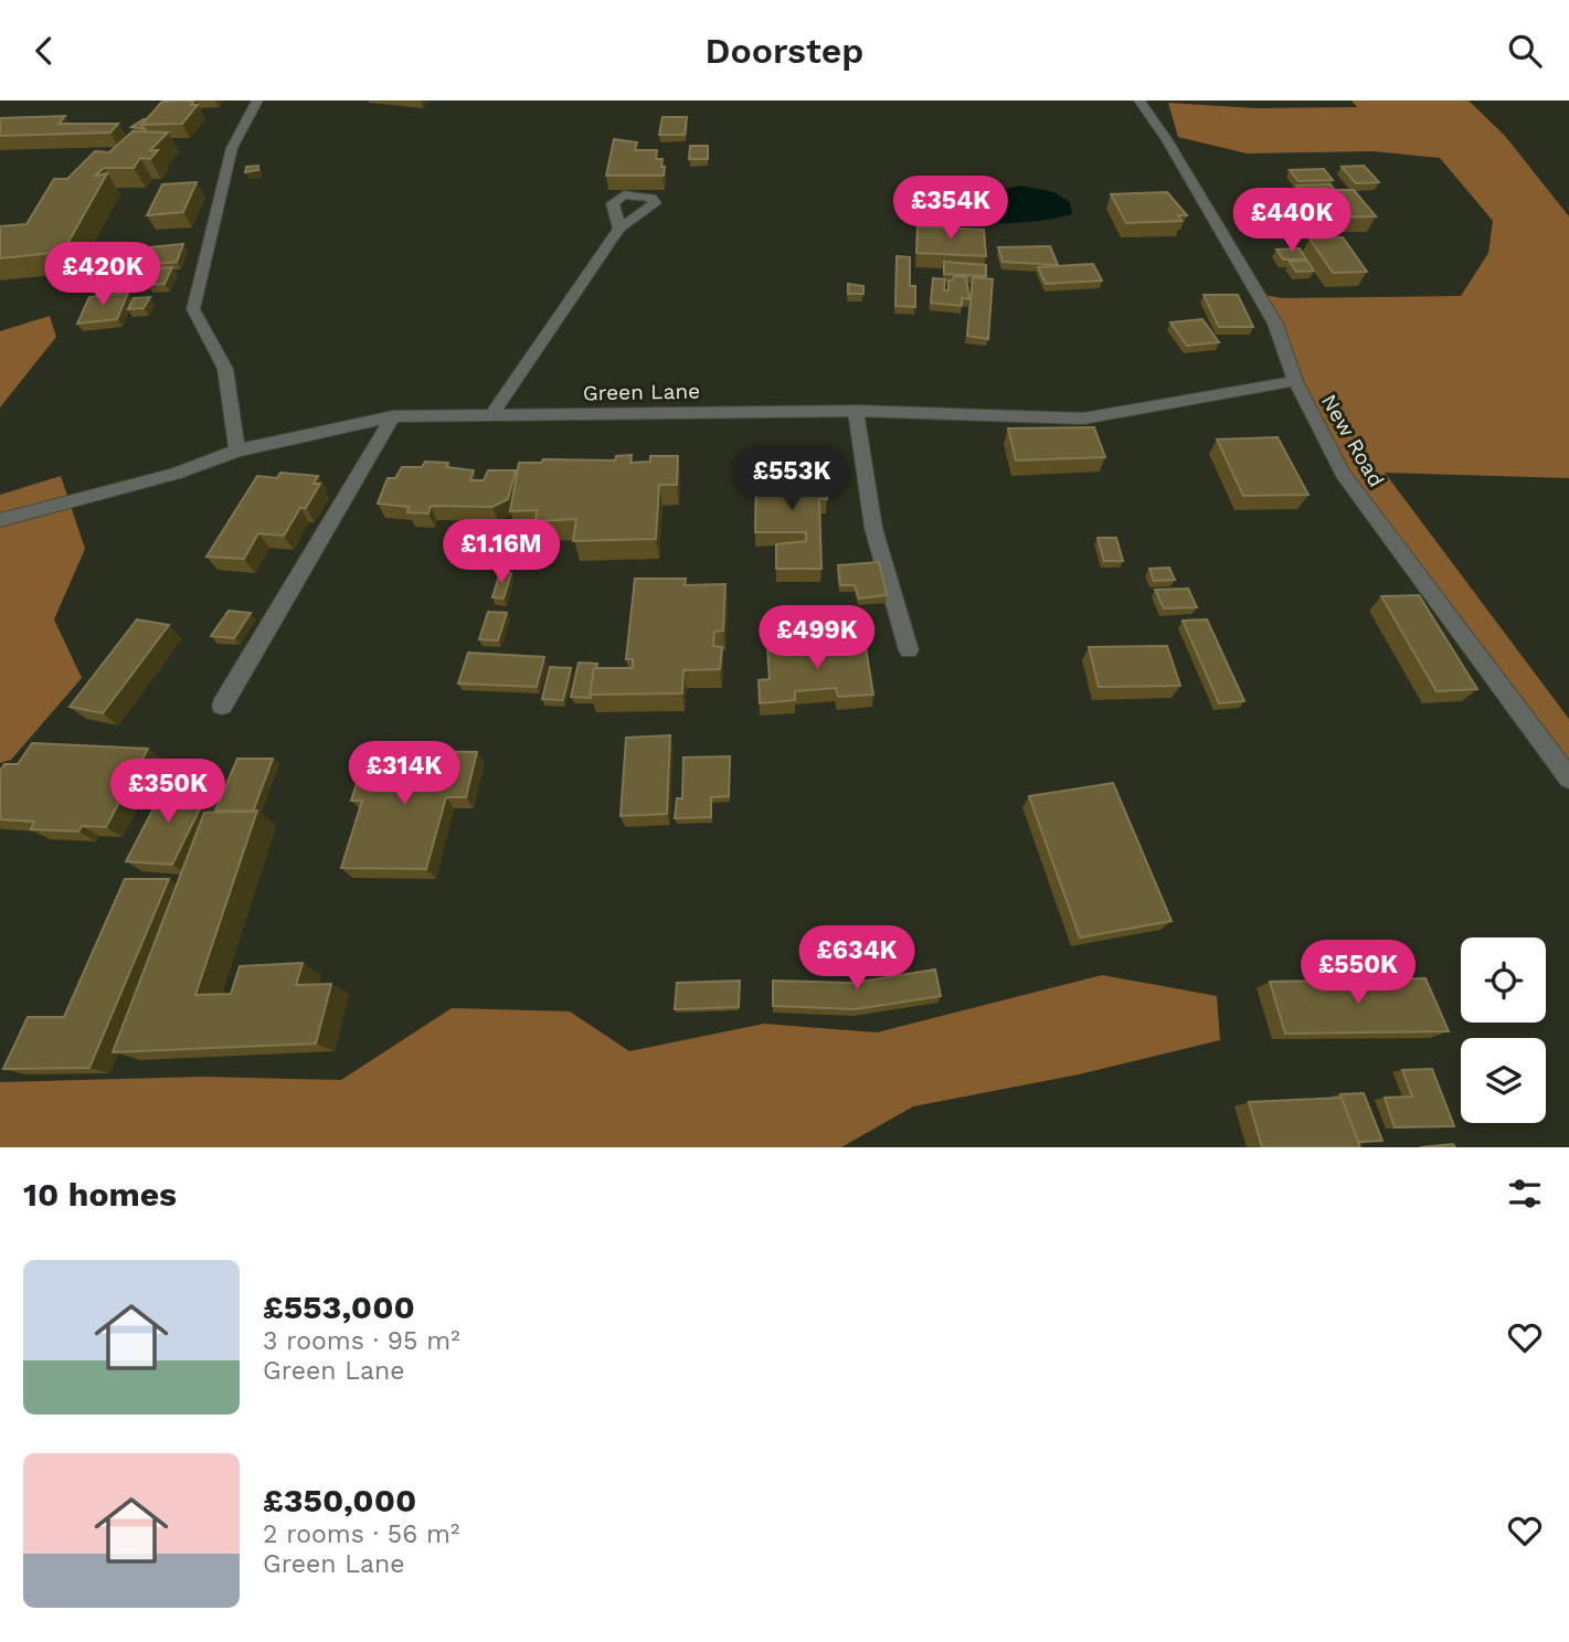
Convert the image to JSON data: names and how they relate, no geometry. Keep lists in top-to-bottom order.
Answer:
{
  "streets": {
    "street": ["Green Lane", "New Road"]
  },
  "crossings": [
    ["Green Lane", "New Road"]
  ],
  "page": {
    "header": "Doorstep",
    "price": [
      "£354K",
      "£440K",
      "£420K",
      "£553K",
      "£1.16M",
      "£499K",
      "£314K",
      "£350K",
      "£634K",
      "£550K"
    ],
    "heading": "10 homes",
    "list": [
      {
        "name": "£553,000",
        "note": "3 rooms · 95 m² · Green Lane"
      },
      {
        "name": "£350,000",
        "note": "2 rooms · 56 m² · Green Lane"
      }
    ]
  }
}
